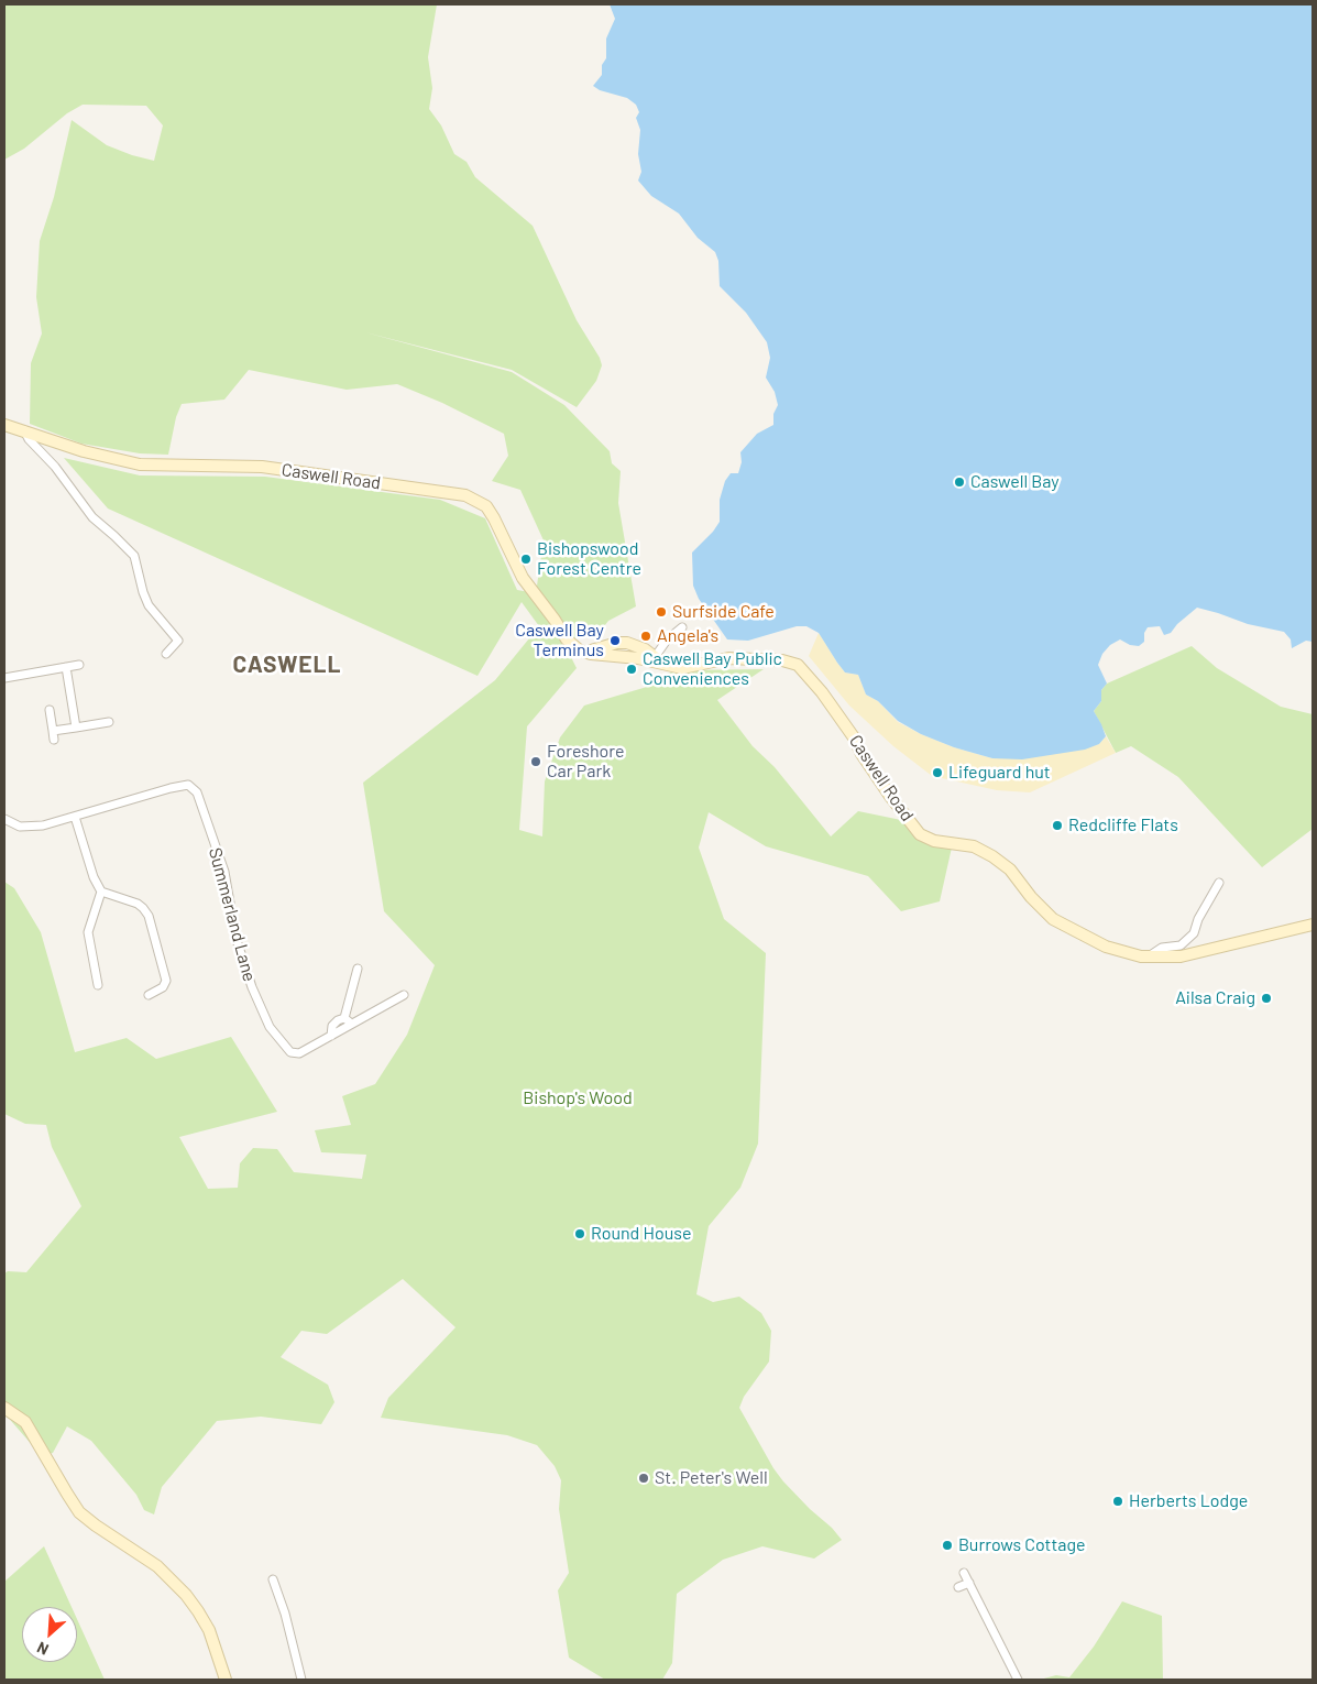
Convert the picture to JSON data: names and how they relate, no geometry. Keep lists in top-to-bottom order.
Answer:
{
  "streets": {
    "street": ["Caswell Road", "Summerland Lane"]
  },
  "districts": ["CASWELL"],
  "parks": ["Bishop's Wood"],
  "places": [
    "Caswell Bay",
    "Bishopswood Forest Centre",
    "Surfside Cafe",
    "Angela's",
    "Caswell Bay Terminus",
    "Caswell Bay Public Conveniences",
    "Foreshore Car Park",
    "Lifeguard hut",
    "Redcliffe Flats",
    "Ailsa Craig",
    "Round House",
    "St. Peter's Well",
    "Herberts Lodge",
    "Burrows Cottage"
  ],
  "north": "bottom left"
}
